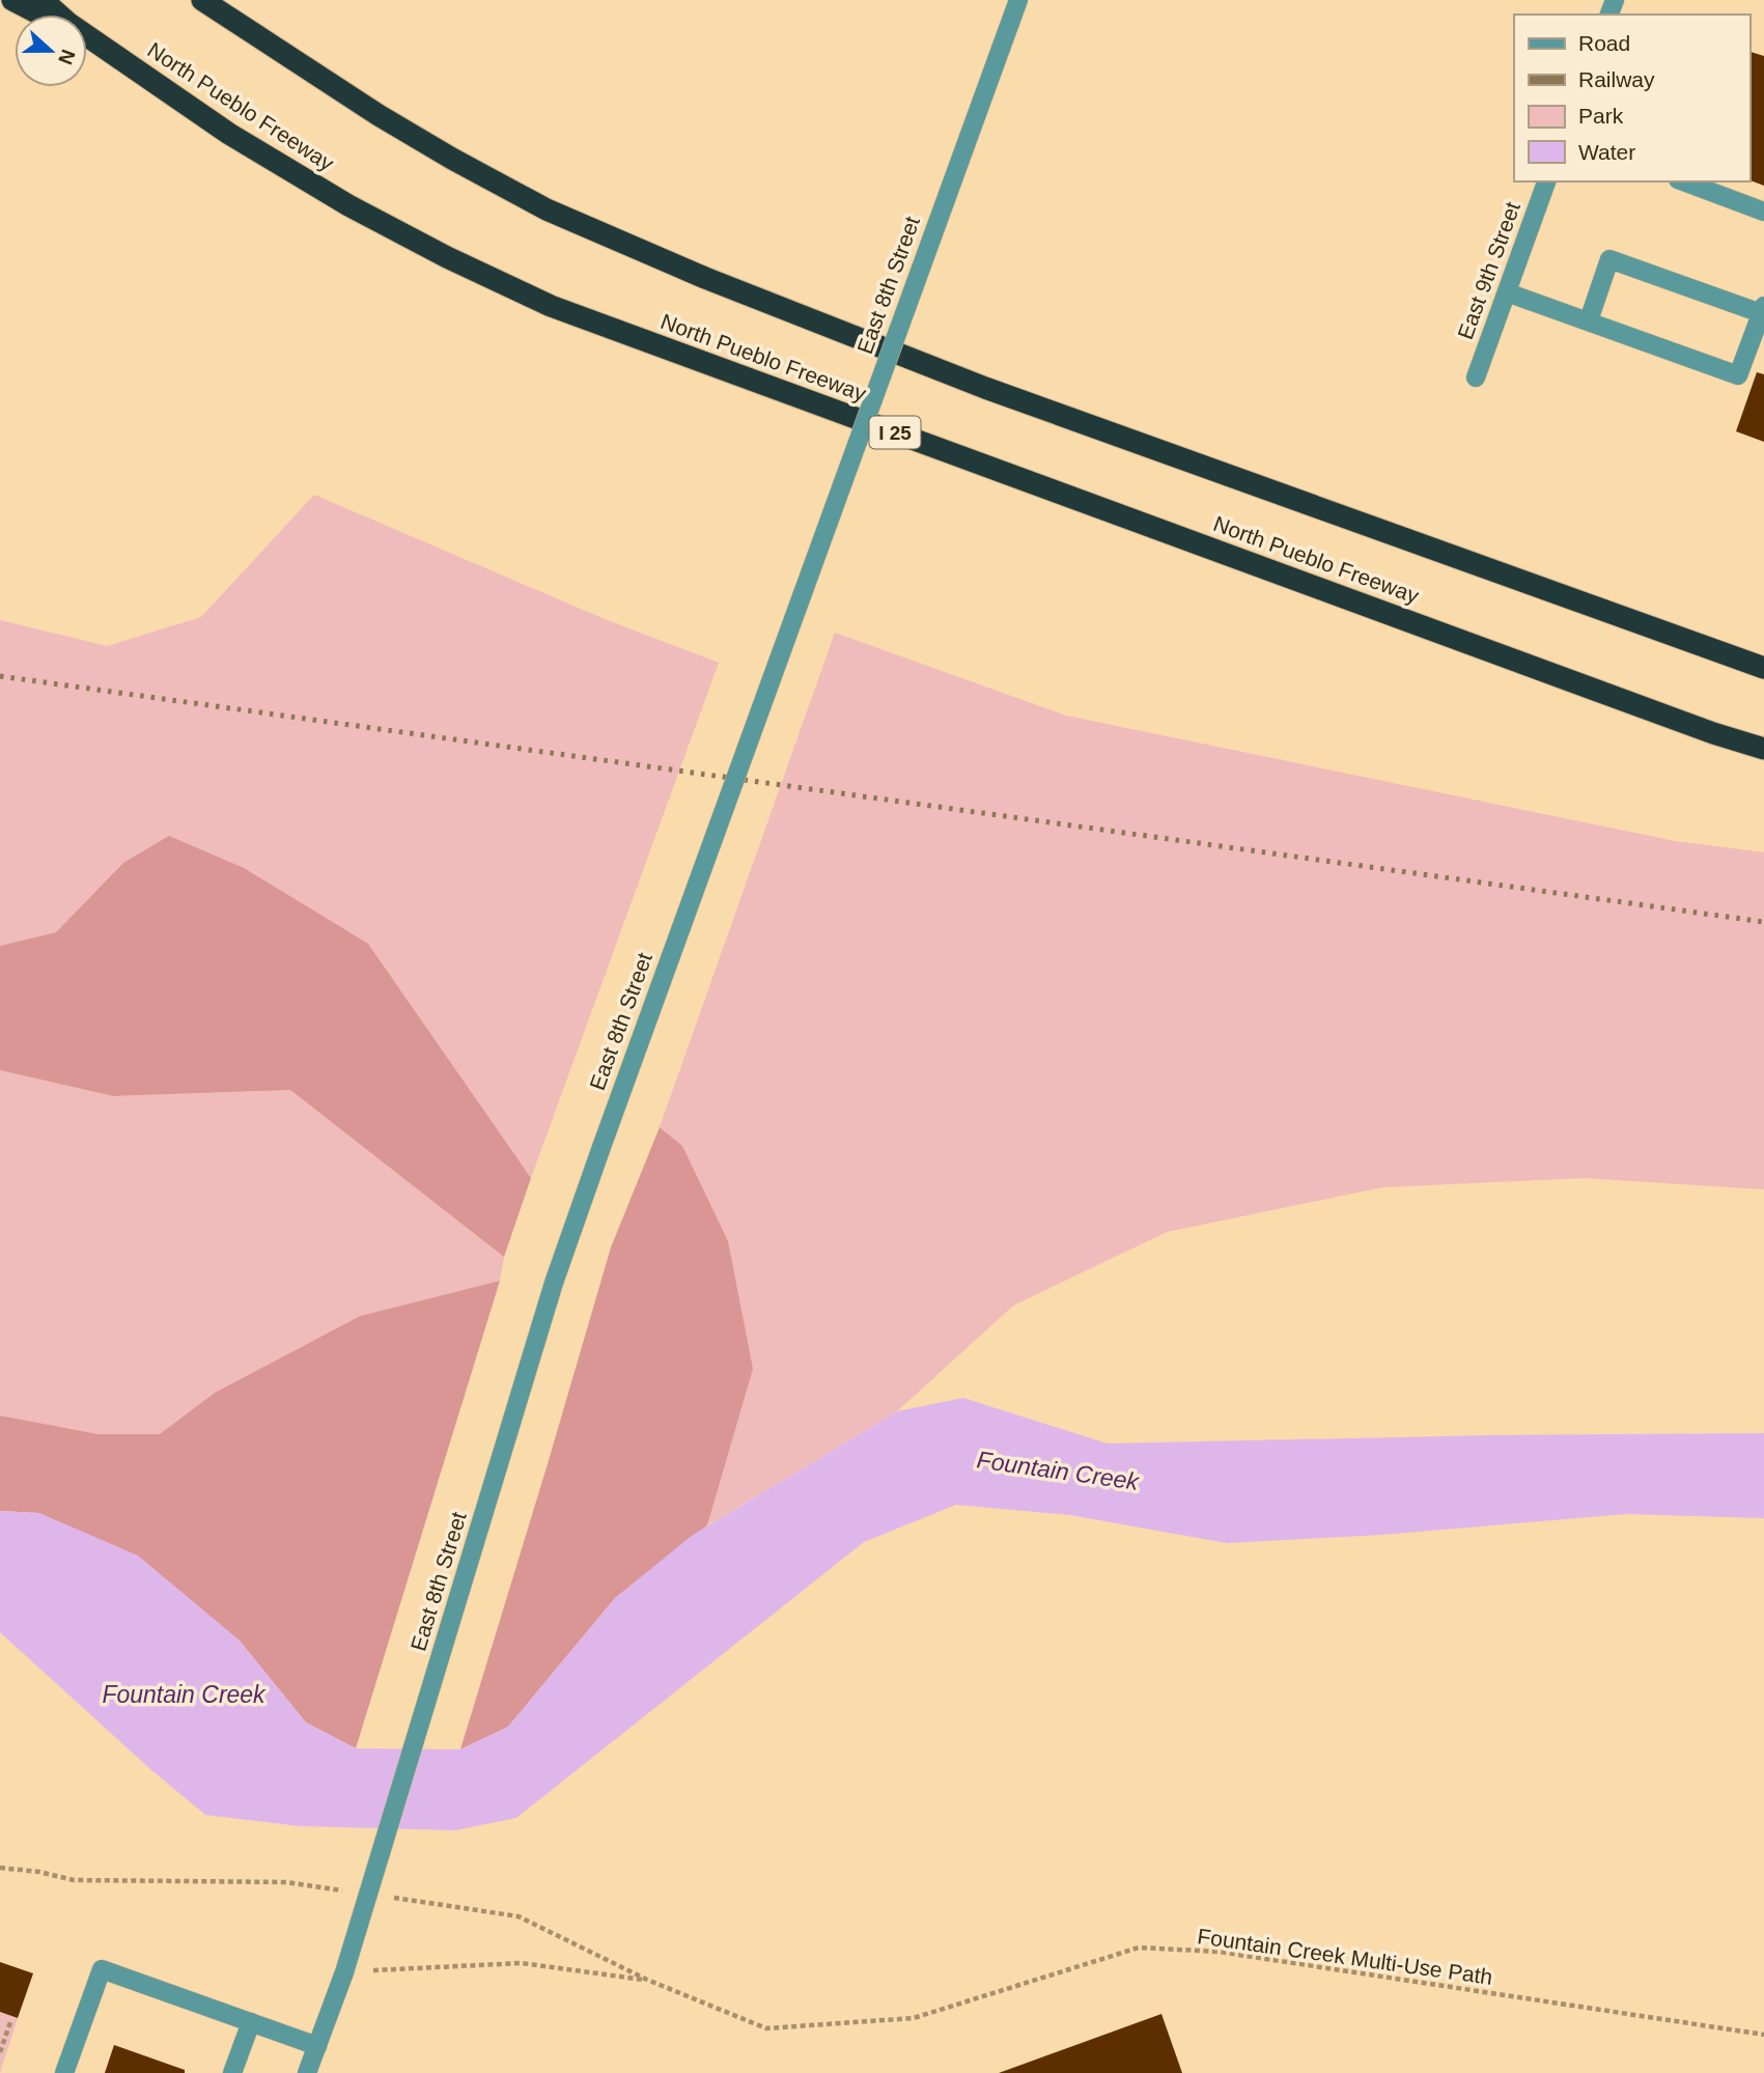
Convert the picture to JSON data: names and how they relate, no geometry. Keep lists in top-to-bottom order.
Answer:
{
  "streets": {
    "highway": ["North Pueblo Freeway", "I 25"],
    "street": ["East 9th Street", "East 8th Street"],
    "path": ["Fountain Creek Multi-Use Path"]
  },
  "water": ["Fountain Creek"],
  "legend": [
    "Road",
    "Railway",
    "Park",
    "Water"
  ],
  "north": "right"
}
